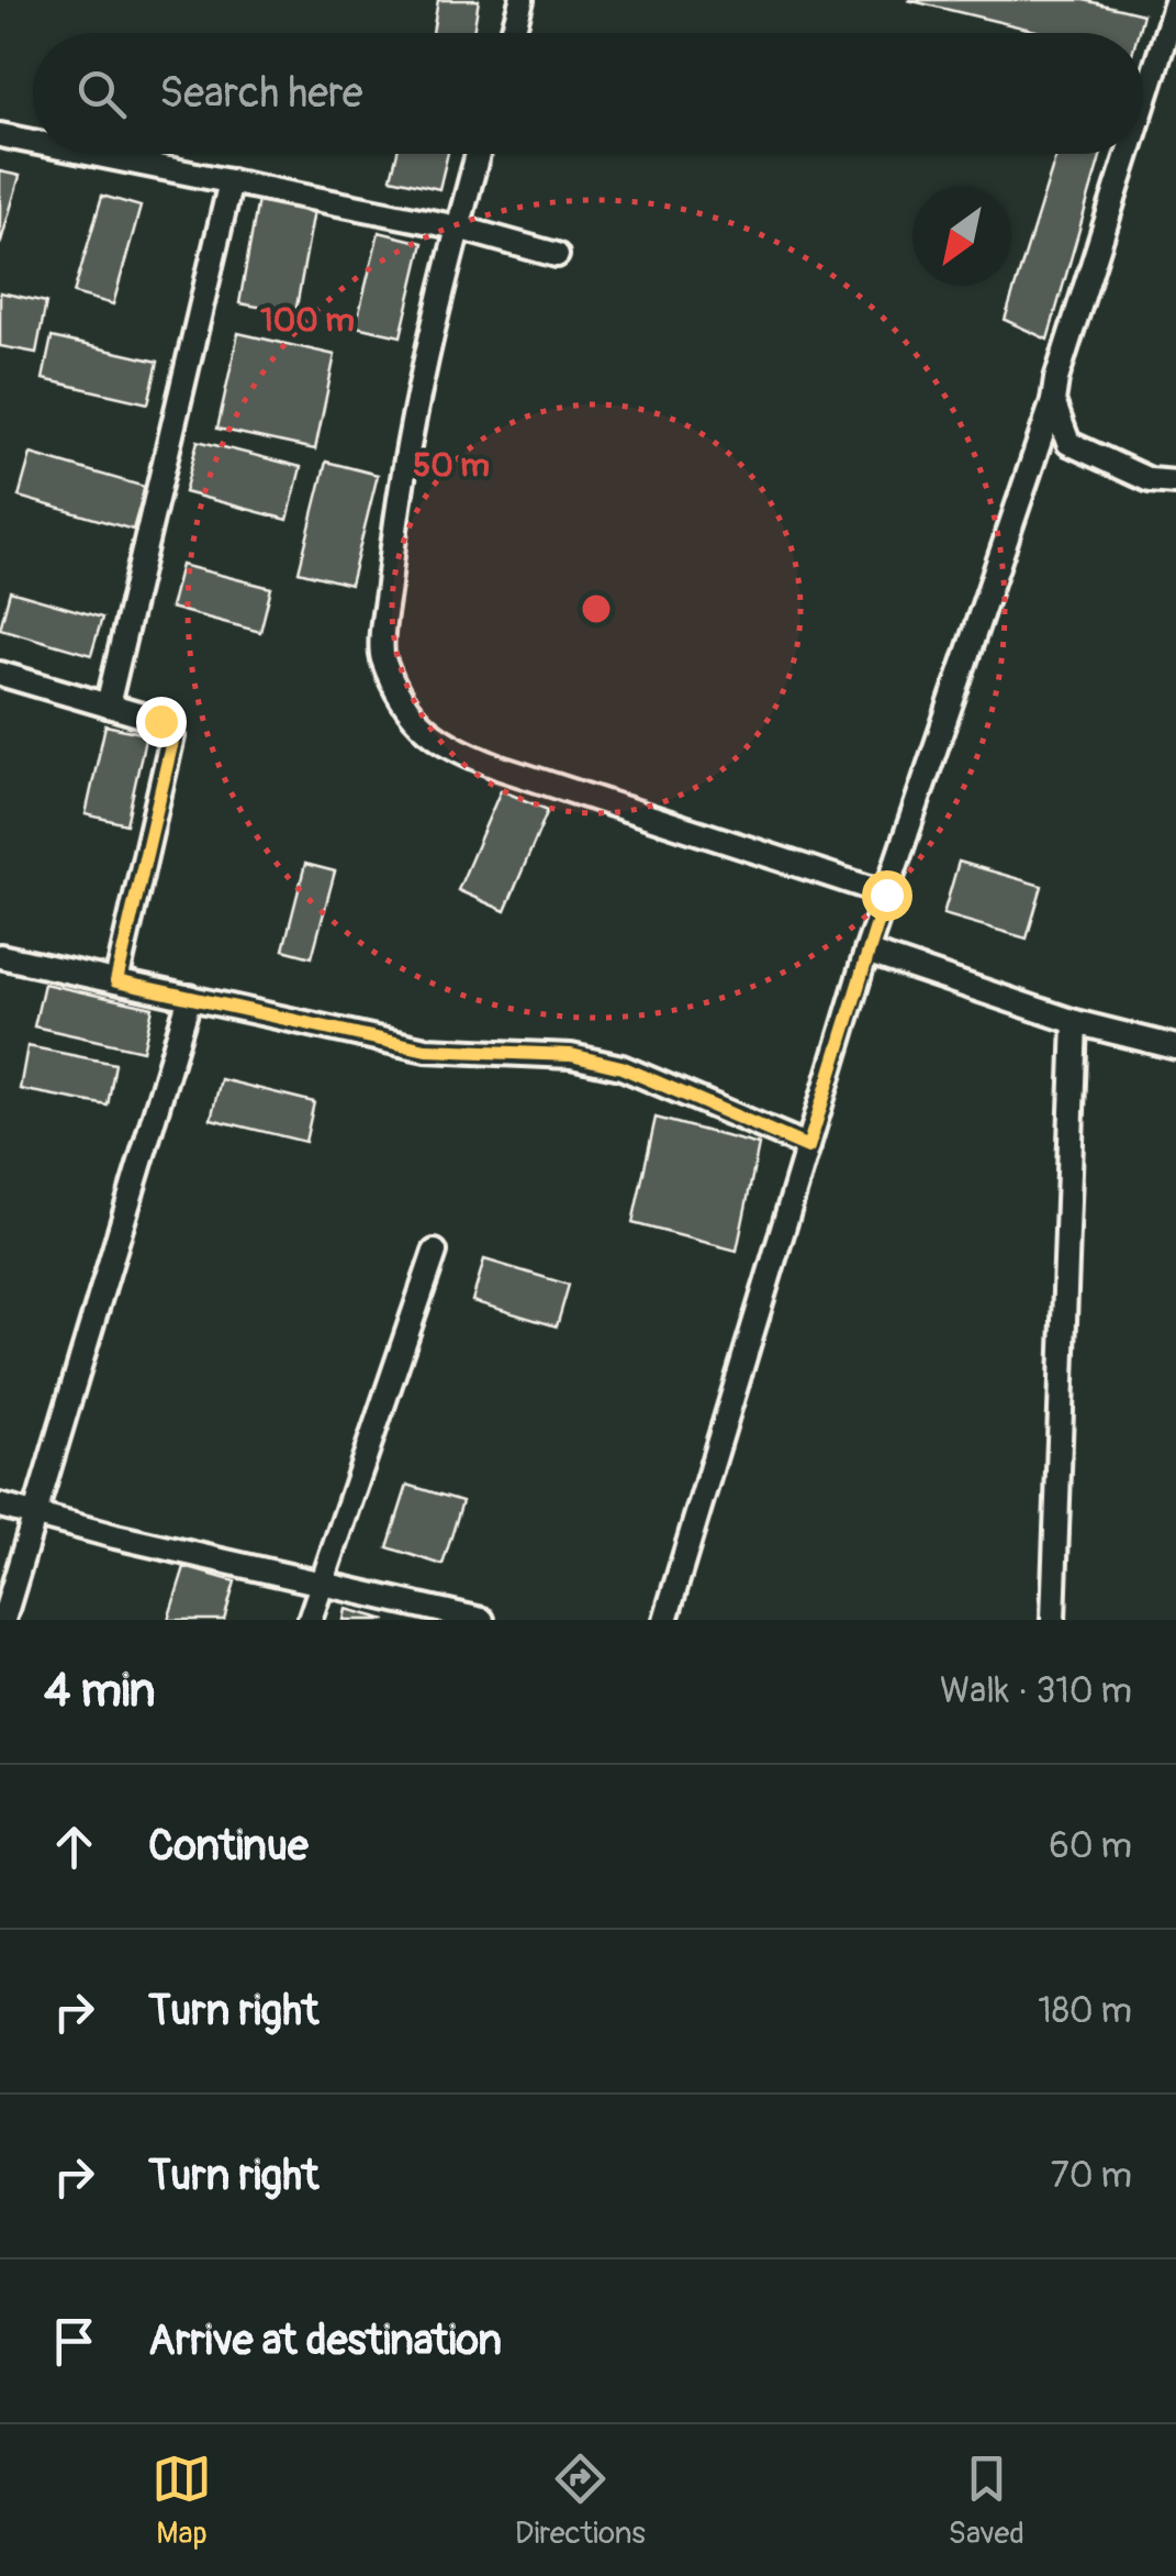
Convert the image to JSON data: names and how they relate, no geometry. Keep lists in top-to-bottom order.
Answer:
{
  "north": "bottom left",
  "page": {
    "search": "Search here",
    "heading": ["4 min", "Walk · 310 m"],
    "list": [
      ["Continue", "60 m"],
      ["Turn right", "180 m"],
      ["Turn right", "70 m"],
      "Arrive at destination"
    ],
    "nav": ["Map", "Directions", "Saved"]
  },
  "rings": ["100 m", "50 m"]
}
